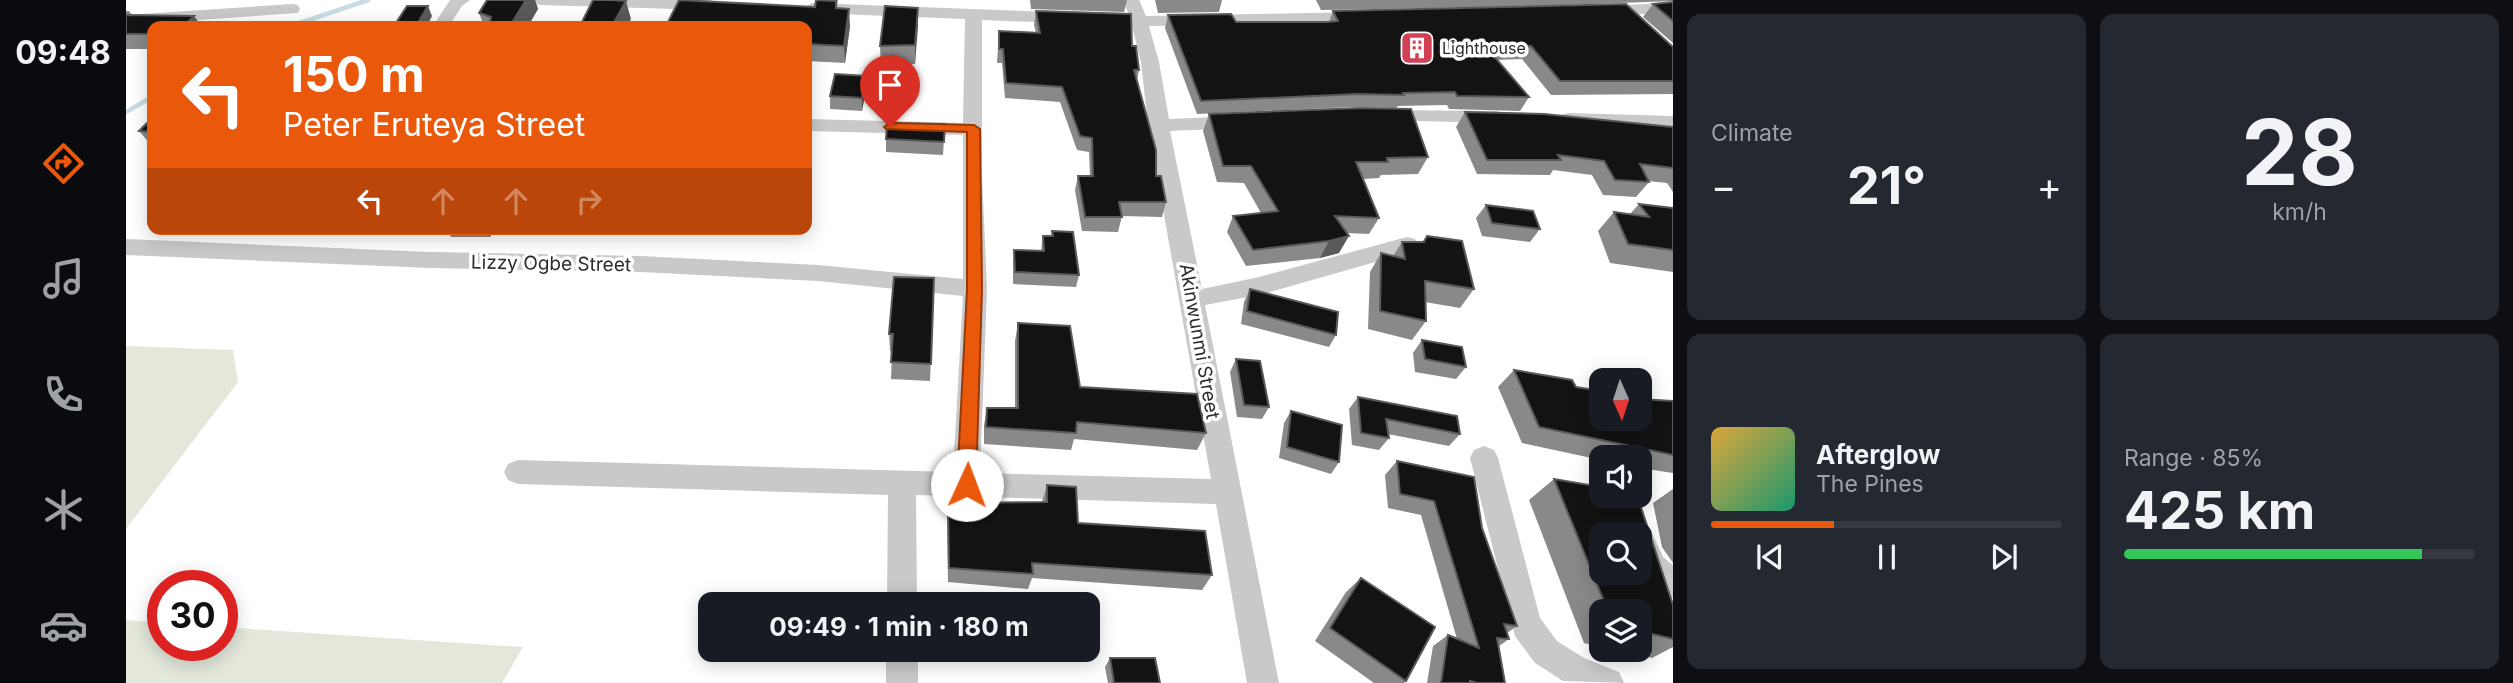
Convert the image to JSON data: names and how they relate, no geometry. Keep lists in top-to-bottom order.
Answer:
{
  "streets": {
    "street": ["Lizzy Ogbe Street", "Akinwunmi Street"]
  },
  "places": {
    "building": ["Lighthouse"]
  },
  "north": "bottom",
  "page": {
    "tabs": "09:48",
    "tile": [
      "Climate",
      ["28", "km/h"],
      ["Range · 85%", "425 km"]
    ],
    "turn": ["150 m", "Peter Eruteya Street"],
    "heat": ["−", "21°", "+"],
    "song": ["Afterglow", "The Pines"],
    "limit": "30",
    "trip": "09:49 · 1 min · 180 m"
  }
}
